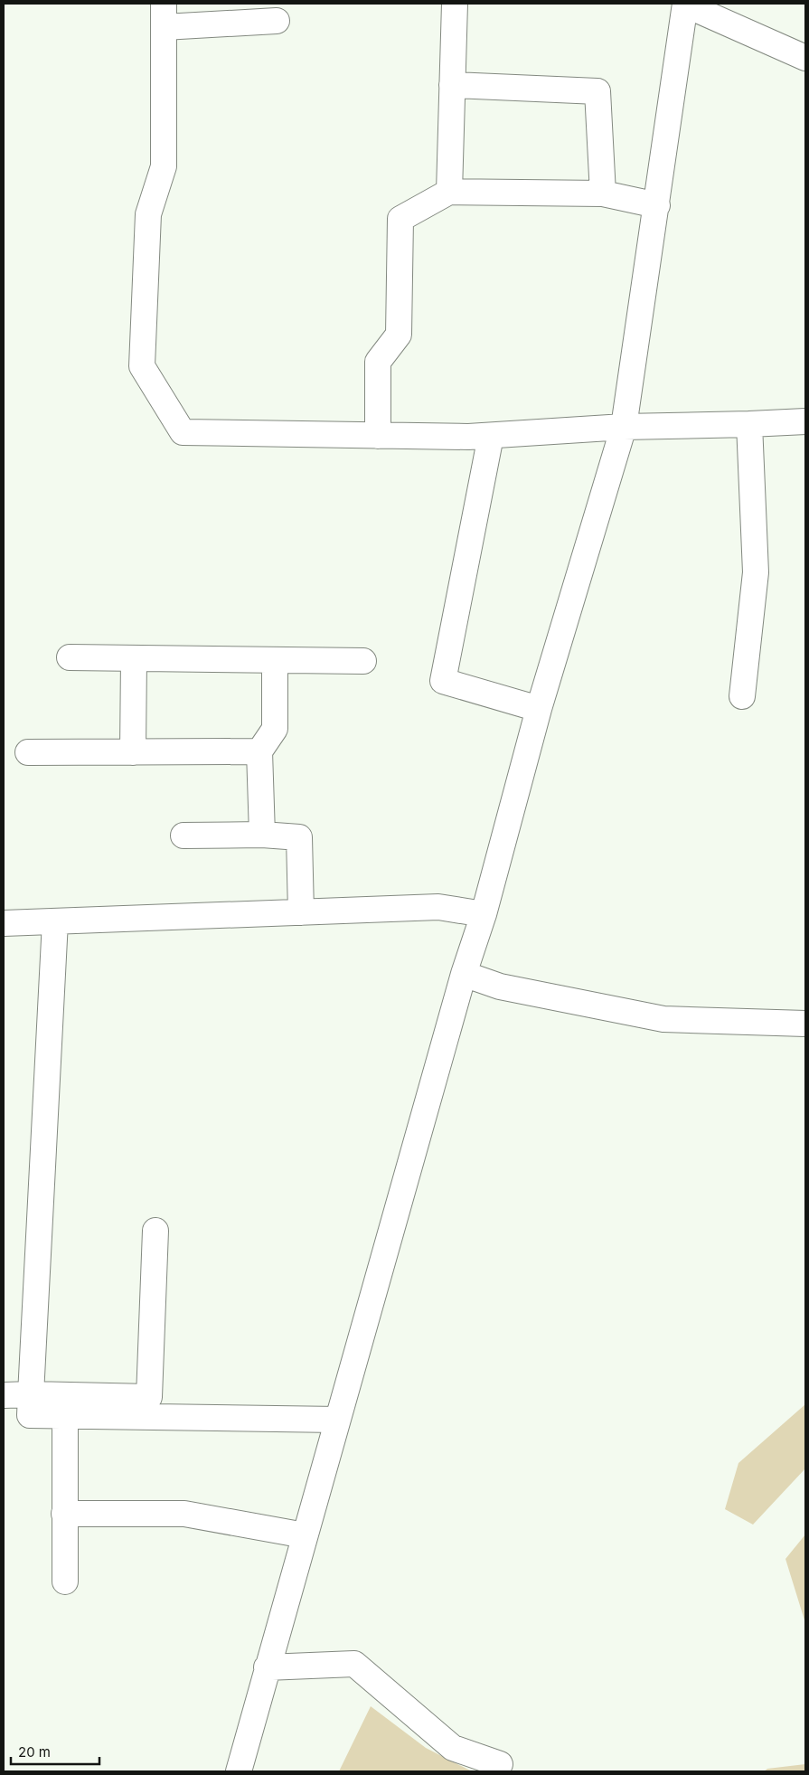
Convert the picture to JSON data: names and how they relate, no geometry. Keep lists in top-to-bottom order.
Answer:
{
  "scale_bar": "20 m"
}
